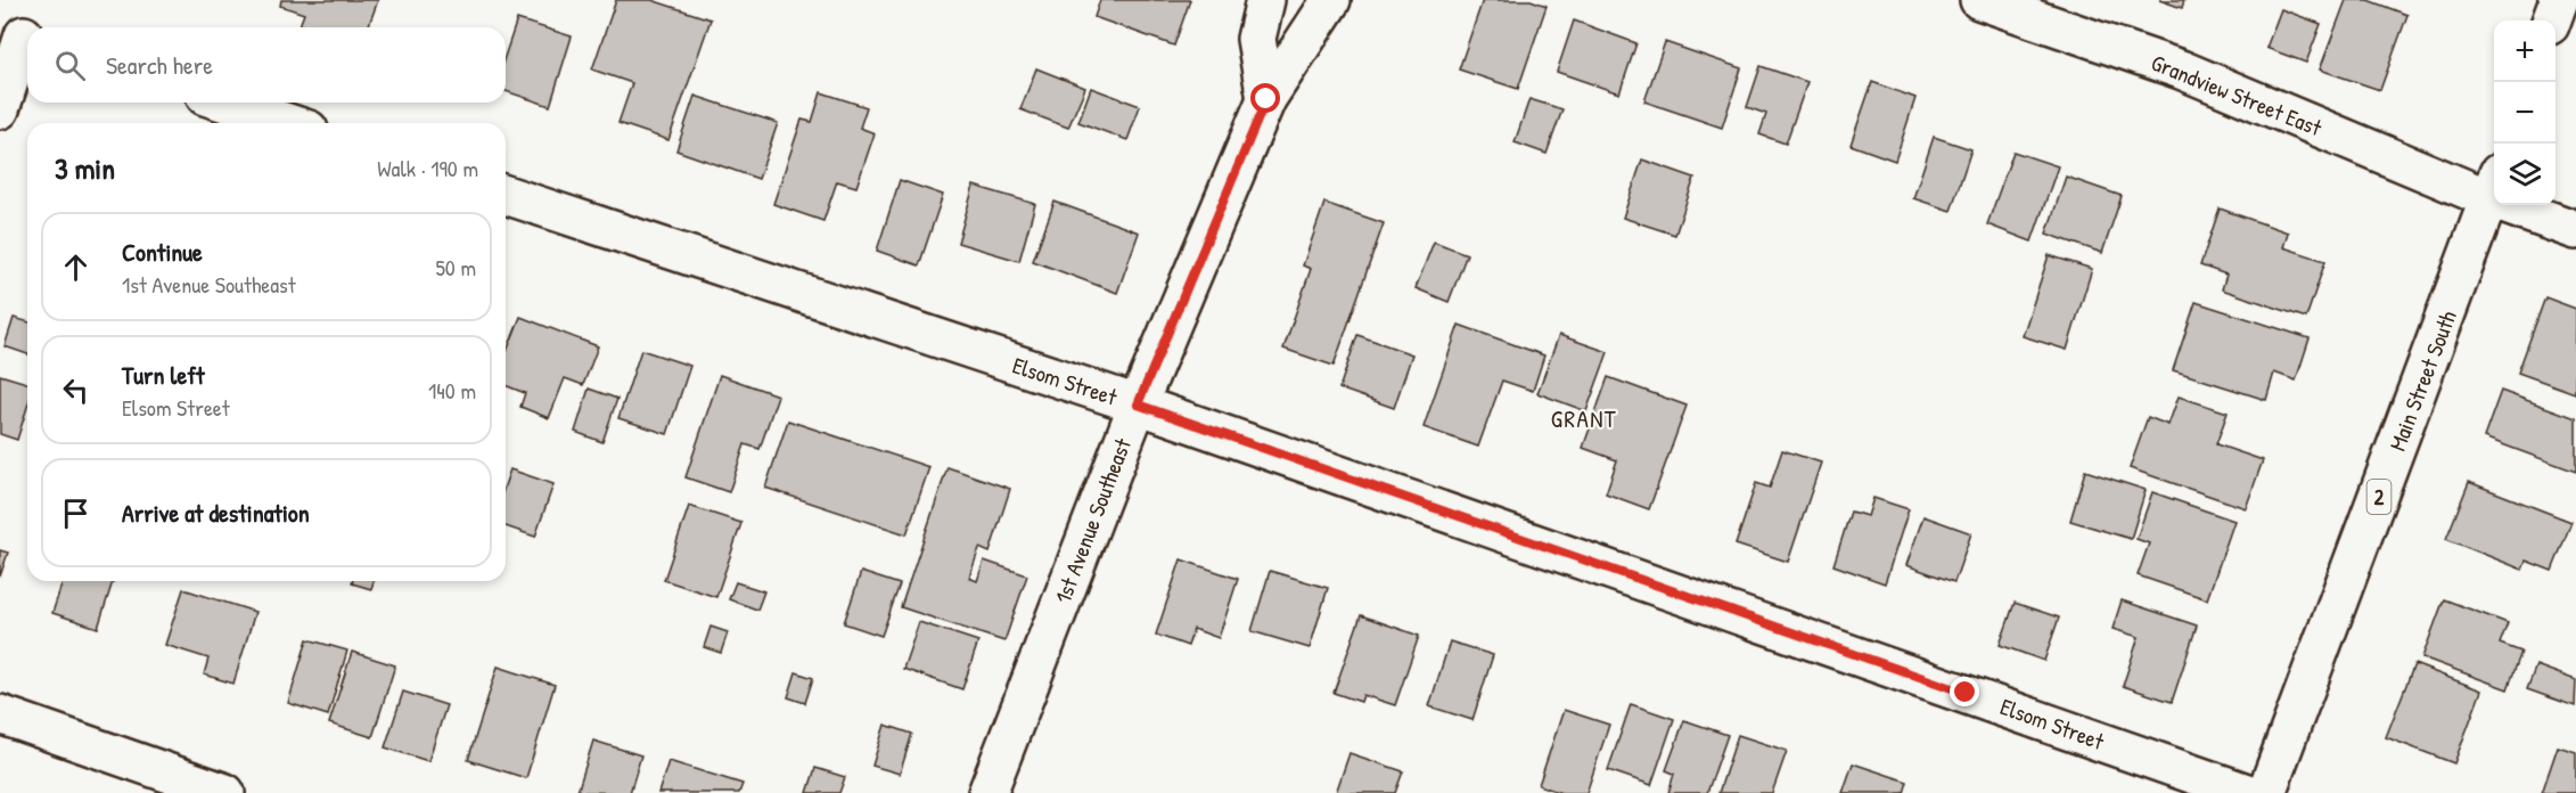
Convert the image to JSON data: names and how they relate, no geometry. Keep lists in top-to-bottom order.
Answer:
{
  "streets": {
    "street": [
      "Grandview Street East",
      "Elsom Street",
      "Main Street South",
      "2",
      "1st Avenue Southeast"
    ]
  },
  "crossings": [
    ["Elsom Street", "1st Avenue Southeast"]
  ],
  "districts": ["GRANT"],
  "page": {
    "map_buttons": ["+", "−"],
    "search": "Search here",
    "heading": ["3 min", "Walk · 190 m"],
    "list": [
      ["Continue", "1st Avenue Southeast", "50 m"],
      ["Turn left", "Elsom Street", "140 m"],
      "Arrive at destination"
    ]
  }
}
